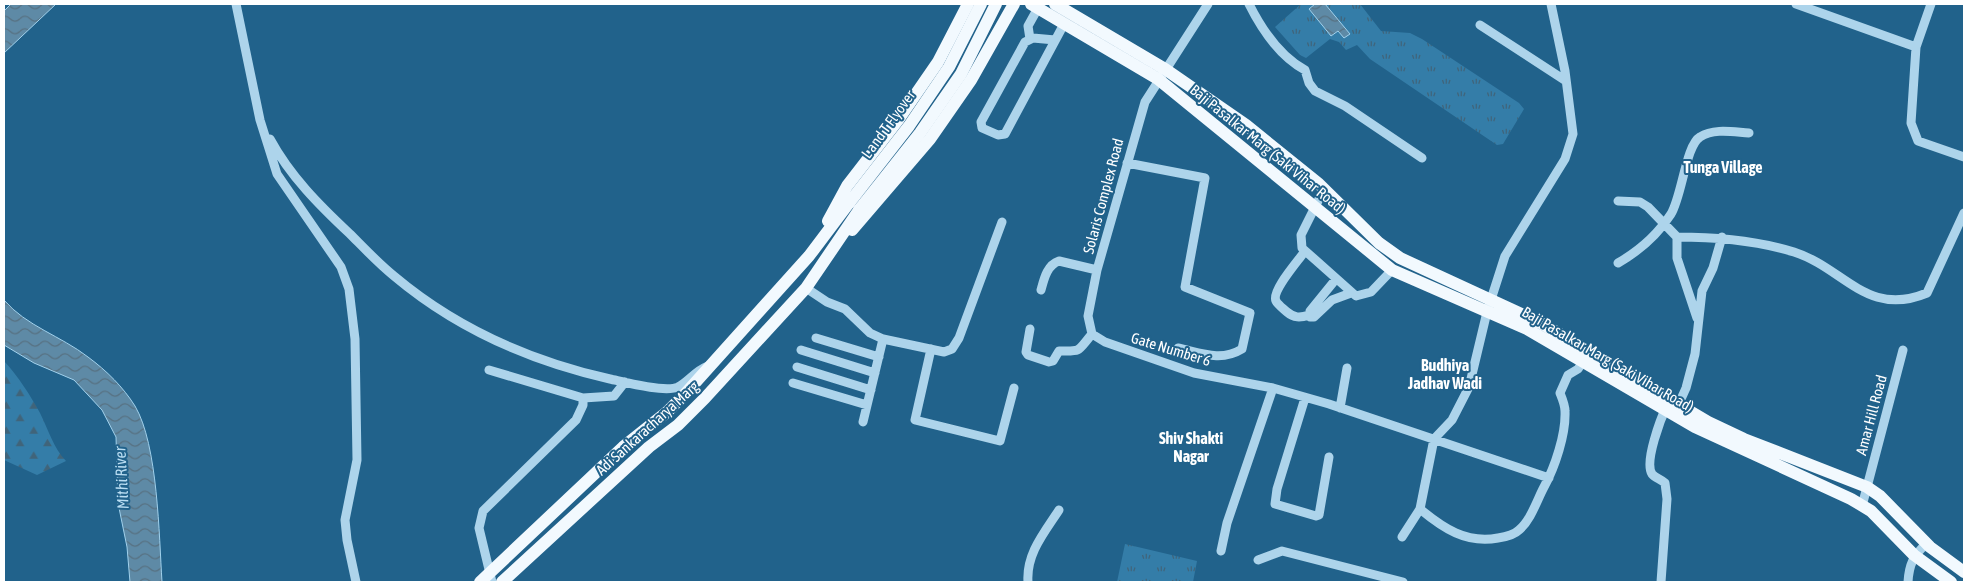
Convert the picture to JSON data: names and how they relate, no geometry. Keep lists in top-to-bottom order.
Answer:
{
  "streets": {
    "main road": ["L and T Flyover", "Baji Pasalkar Marg (Saki Vihar Road)", "Adi Sankaracharya Marg"],
    "street": ["Solaris Complex Road", "Gate Number 6", "Amar Hill Road"]
  },
  "crossings": [
    ["L and T Flyover", "Adi Sankaracharya Marg"],
    ["Baji Pasalkar Marg (Saki Vihar Road)", "Solaris Complex Road"],
    ["Baji Pasalkar Marg (Saki Vihar Road)", "Amar Hill Road"],
    ["Solaris Complex Road", "Gate Number 6"]
  ],
  "districts": ["Tunga Village", "Budhiya Jadhav Wadi", "Shiv Shakti Nagar"],
  "water": ["Mithi River"]
}
